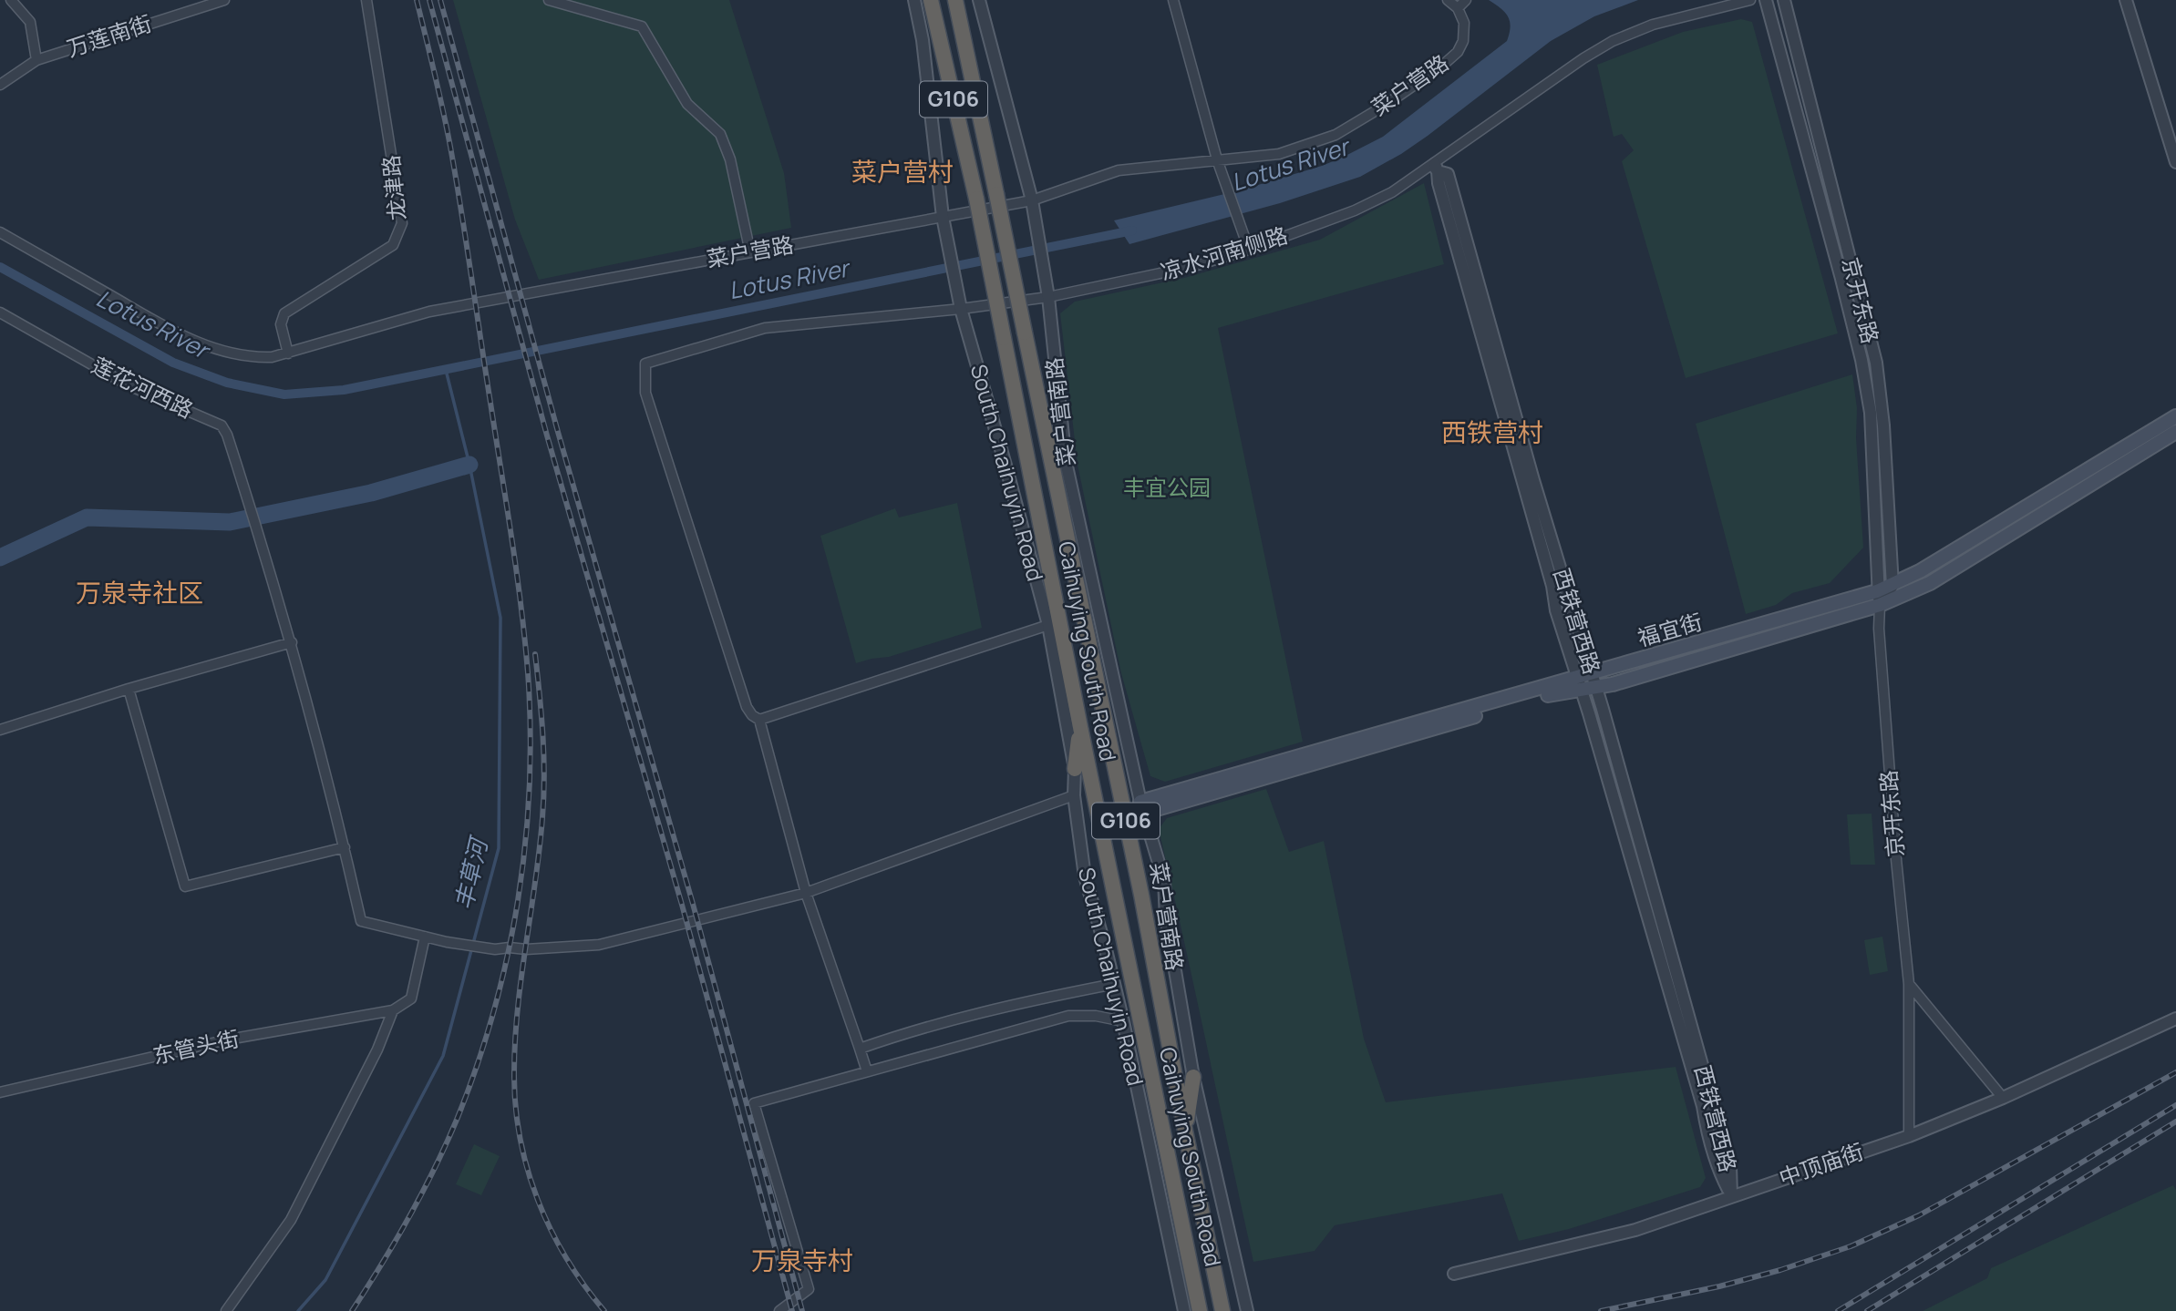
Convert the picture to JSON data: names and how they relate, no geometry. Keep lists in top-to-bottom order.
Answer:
{
  "streets": {
    "highway": ["G106", "Caihuying South Road"],
    "main road": ["福宜街"],
    "street": [
      "万莲南街",
      "菜户营路",
      "龙津路",
      "凉水河南侧路",
      "京开东路",
      "莲花河西路",
      "菜户营南路",
      "South Chaihuyin Road",
      "西铁营西路",
      "东管头街",
      "中顶庙街"
    ]
  },
  "crossings": [
    ["菜户营路", "龙津路"],
    ["菜户营路", "菜户营南路"],
    ["菜户营路", "South Chaihuyin Road"],
    ["凉水河南侧路", "菜户营南路"],
    ["凉水河南侧路", "South Chaihuyin Road"],
    ["凉水河南侧路", "西铁营西路"],
    ["京开东路", "福宜街"],
    ["菜户营南路", "福宜街"],
    ["西铁营西路", "福宜街"],
    ["西铁营西路", "中顶庙街"]
  ],
  "districts": [
    "菜户营村",
    "西铁营村",
    "万泉寺社区",
    "万泉寺村"
  ],
  "water": ["Lotus River", "丰草河"],
  "parks": ["丰宜公园"]
}
